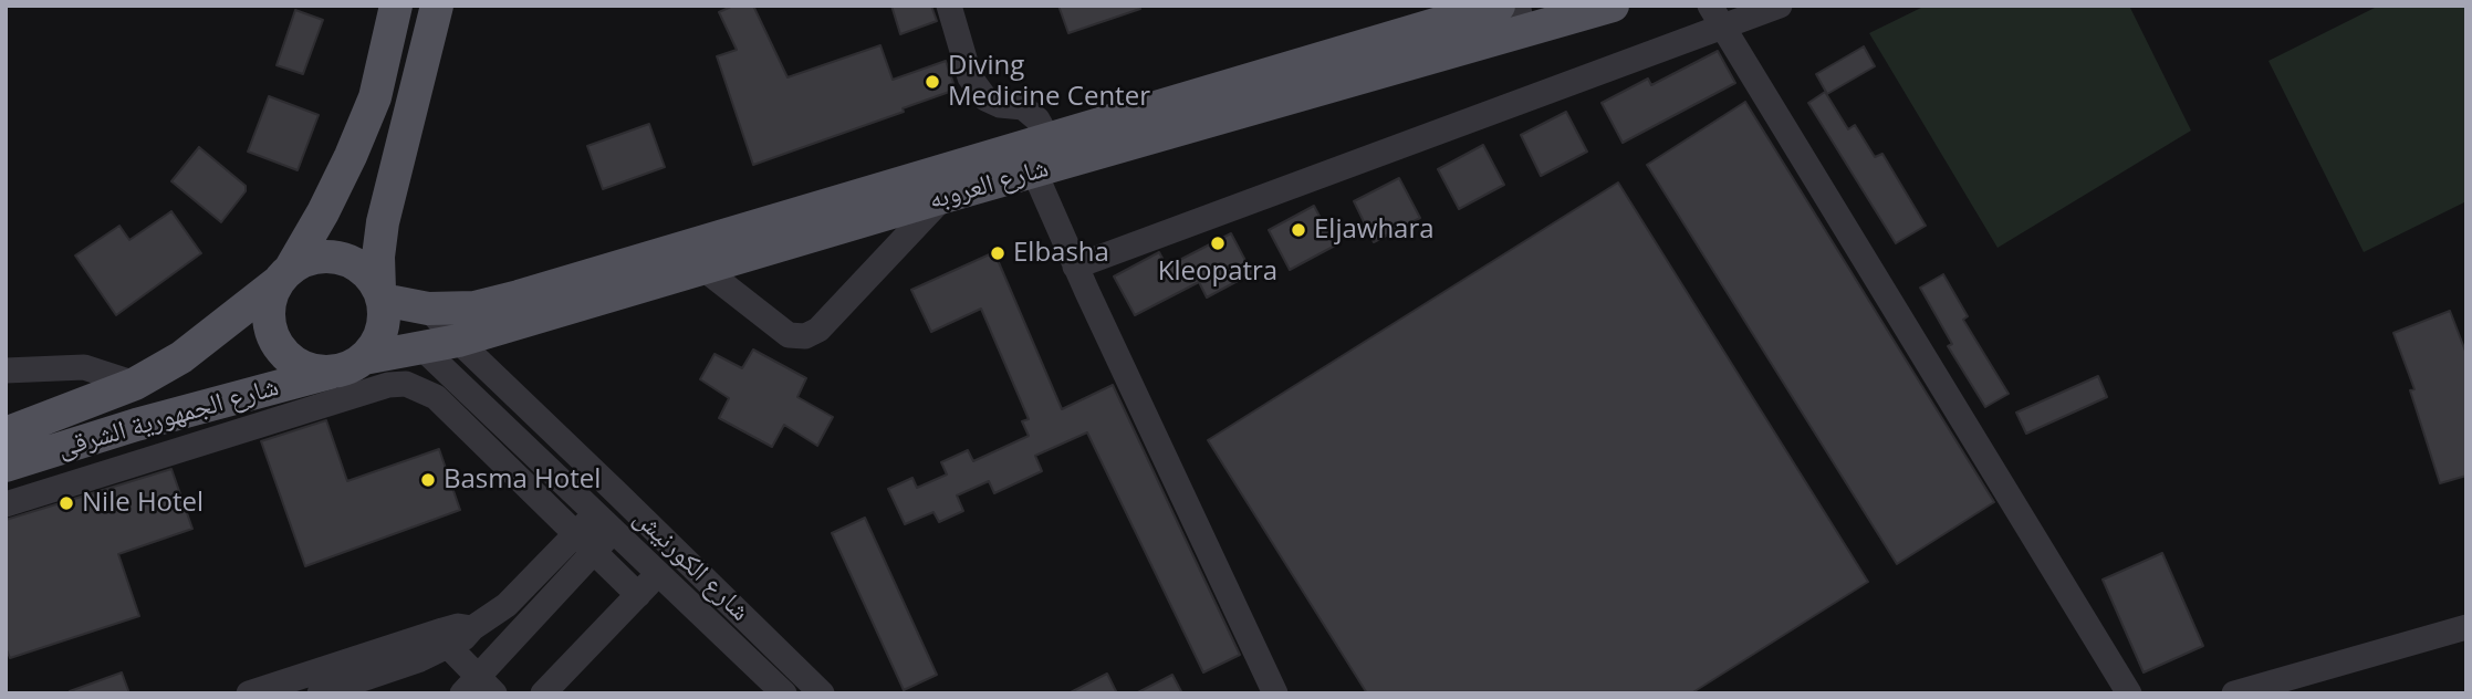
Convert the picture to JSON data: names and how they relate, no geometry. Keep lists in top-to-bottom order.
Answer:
{
  "streets": {
    "main road": ["شارع العروبه", "شارع الجمهورية الشرقى"],
    "street": ["شارع الكورنيش"]
  },
  "crossings": [
    ["شارع العروبه", "شارع الجمهورية الشرقى"],
    ["شارع العروبه", "شارع الكورنيش"]
  ],
  "places": [
    "Diving Medicine Center",
    "Eljawhara",
    "Kleopatra",
    "Elbasha",
    "Basma Hotel",
    "Nile Hotel"
  ]
}
